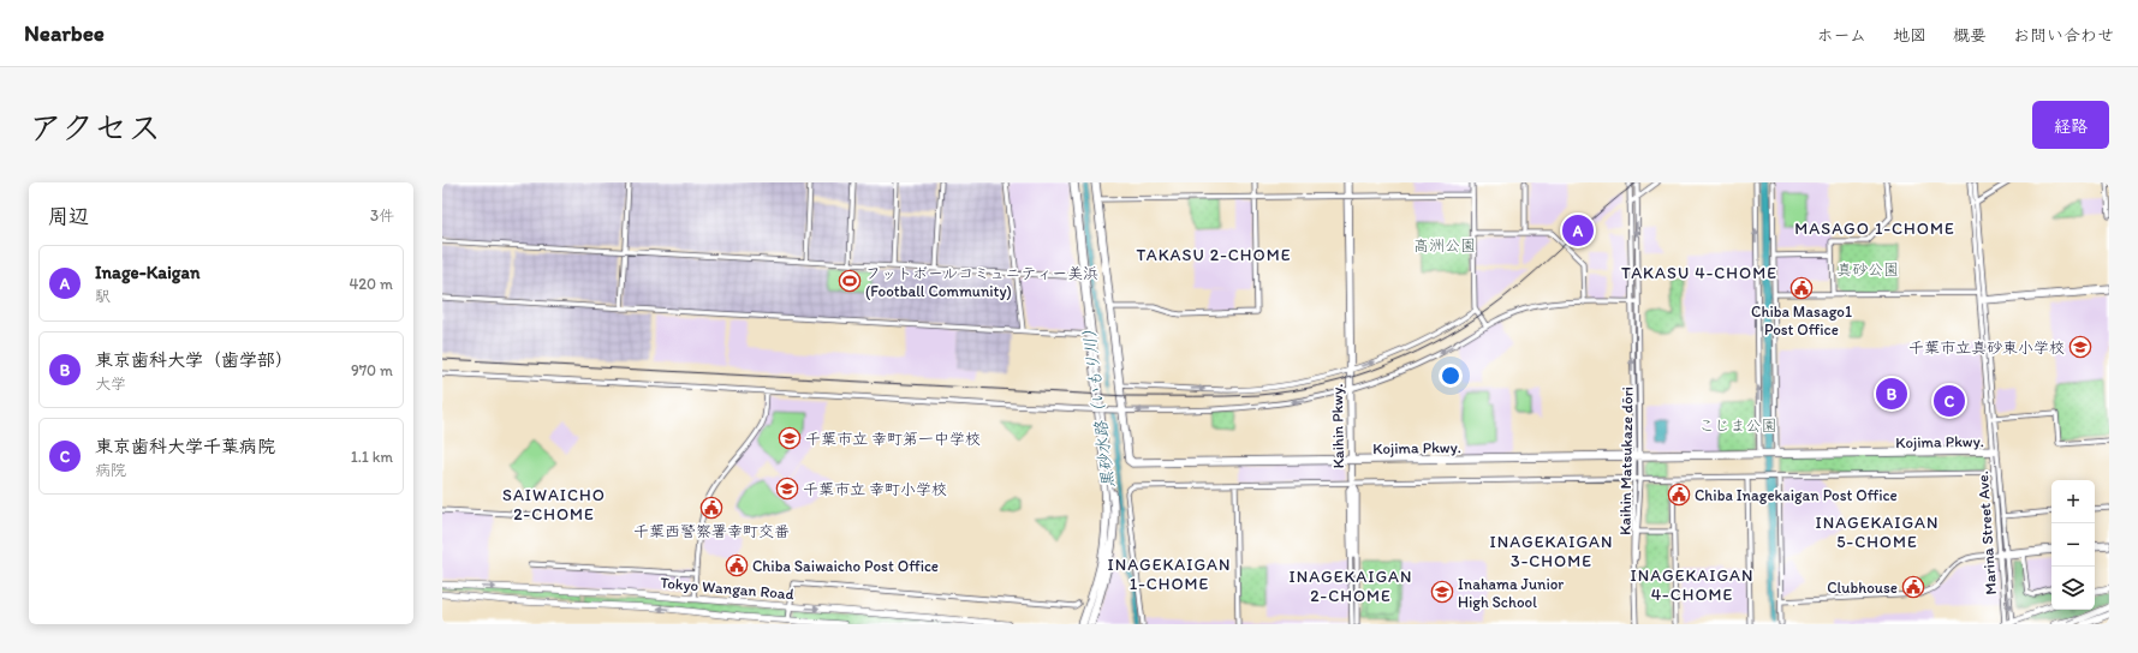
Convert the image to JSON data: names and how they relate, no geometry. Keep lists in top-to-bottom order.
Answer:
{
  "streets": {
    "highway": ["Tokyo Wangan Road"],
    "street": [
      "Kaihin Pkwy.",
      "Kojima Pkwy.",
      "Kaihin Matsukaze dōri",
      "Marina Street Ave."
    ]
  },
  "crossings": [
    ["Kaihin Pkwy.", "Kojima Pkwy."],
    ["Kojima Pkwy.", "Kaihin Matsukaze dōri"],
    ["Kojima Pkwy.", "Marina Street Ave."]
  ],
  "districts": [
    "MASAGO 1-CHOME",
    "TAKASU 2-CHOME",
    "TAKASU 4-CHOME",
    "SAIWAICHO 2-CHOME",
    "INAGEKAIGAN 5-CHOME",
    "INAGEKAIGAN 3-CHOME",
    "INAGEKAIGAN 1-CHOME",
    "INAGEKAIGAN 4-CHOME",
    "INAGEKAIGAN 2-CHOME"
  ],
  "water": ["黒砂水路（いもり川）"],
  "parks": ["高洲公園", "真砂公園", "こじま公園"],
  "places": {
    "sports": ["フットボールコミュニティー美浜 (Football Community)"],
    "public building": [
      "Chiba Masago1 Post Office",
      "Chiba Inagekaigan Post Office",
      "千葉西警察署幸町交番",
      "Chiba Saiwaicho Post Office",
      "Clubhouse"
    ],
    "school or university": [
      "千葉市立真砂東小学校",
      "千葉市立 幸町第一中学校",
      "千葉市立 幸町小学校",
      "Inahama Junior High School"
    ]
  },
  "page": {
    "header": "Nearbee",
    "nav": [
      "ホーム",
      "地図",
      "概要",
      "お問い合わせ"
    ],
    "title": "アクセス",
    "buttons": "経路",
    "heading": ["周辺", "3件"],
    "pins": ["A", "B", "C"],
    "list": [
      {
        "mark": "A",
        "name": "Inage-Kaigan",
        "note": "駅",
        "value": "420 m"
      },
      {
        "mark": "B",
        "name": "東京歯科大学（歯学部）",
        "note": "大学",
        "value": "970 m"
      },
      {
        "mark": "C",
        "name": "東京歯科大学千葉病院",
        "note": "病院",
        "value": "1.1 km"
      }
    ],
    "map_buttons": ["+", "−"]
  }
}
